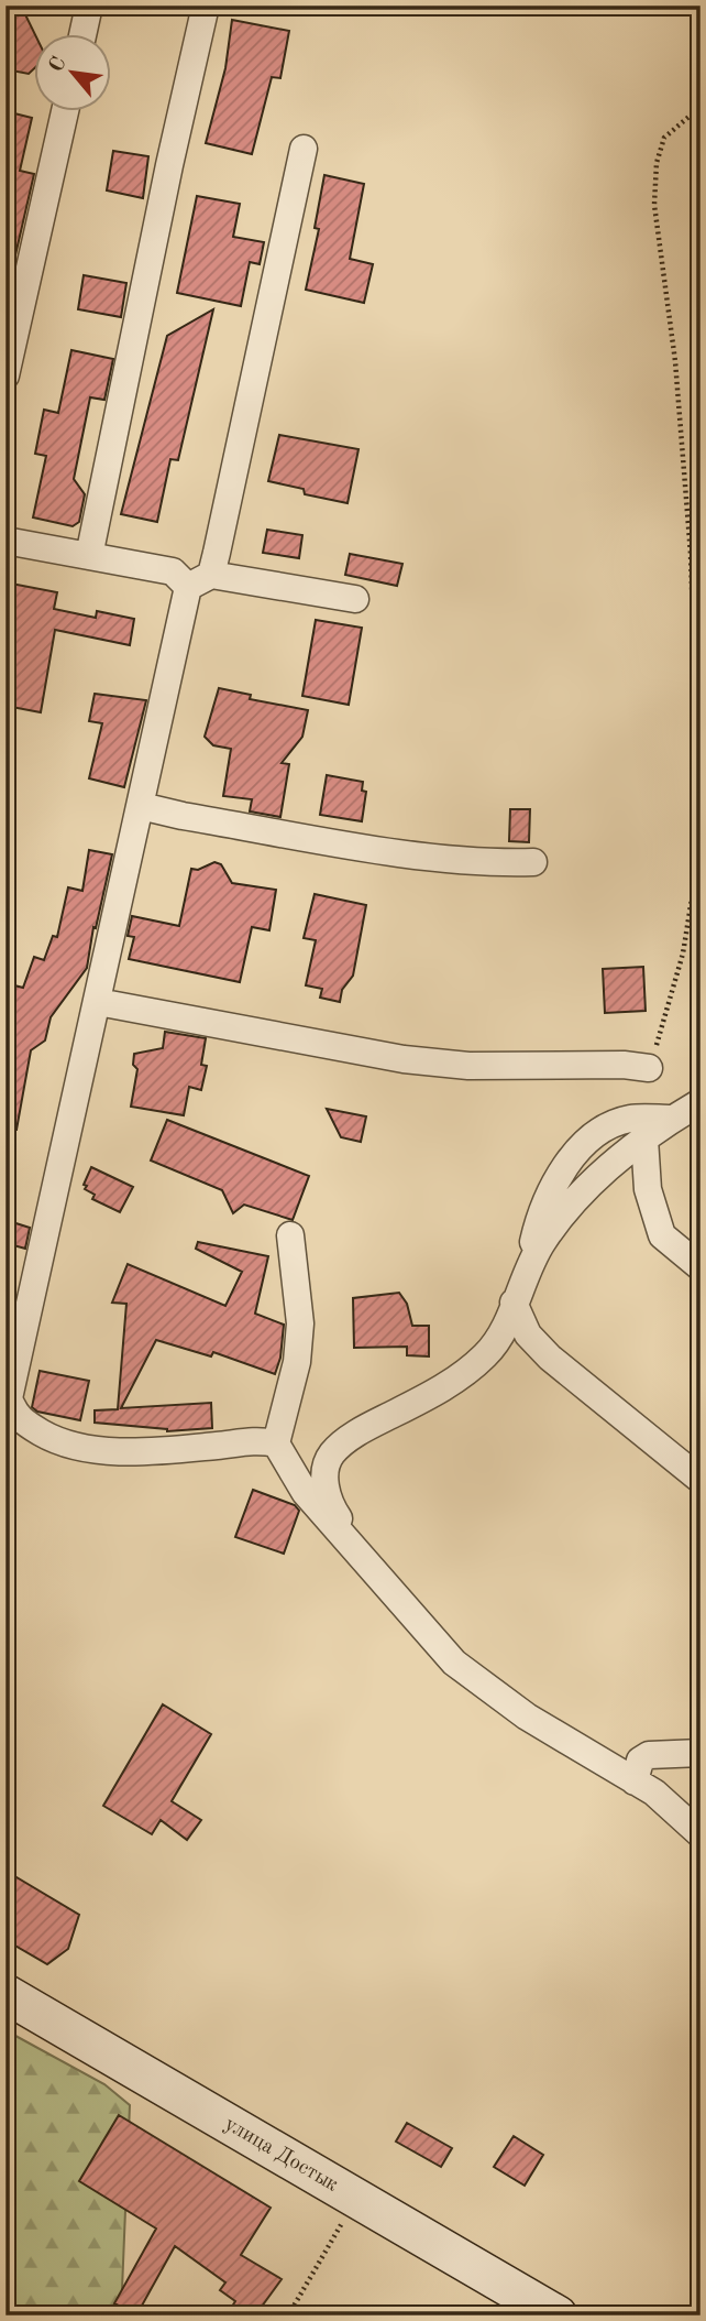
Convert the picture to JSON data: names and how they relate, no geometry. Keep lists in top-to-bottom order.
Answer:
{
  "streets": {
    "main road": ["улица Достык"]
  },
  "north": "top left"
}
